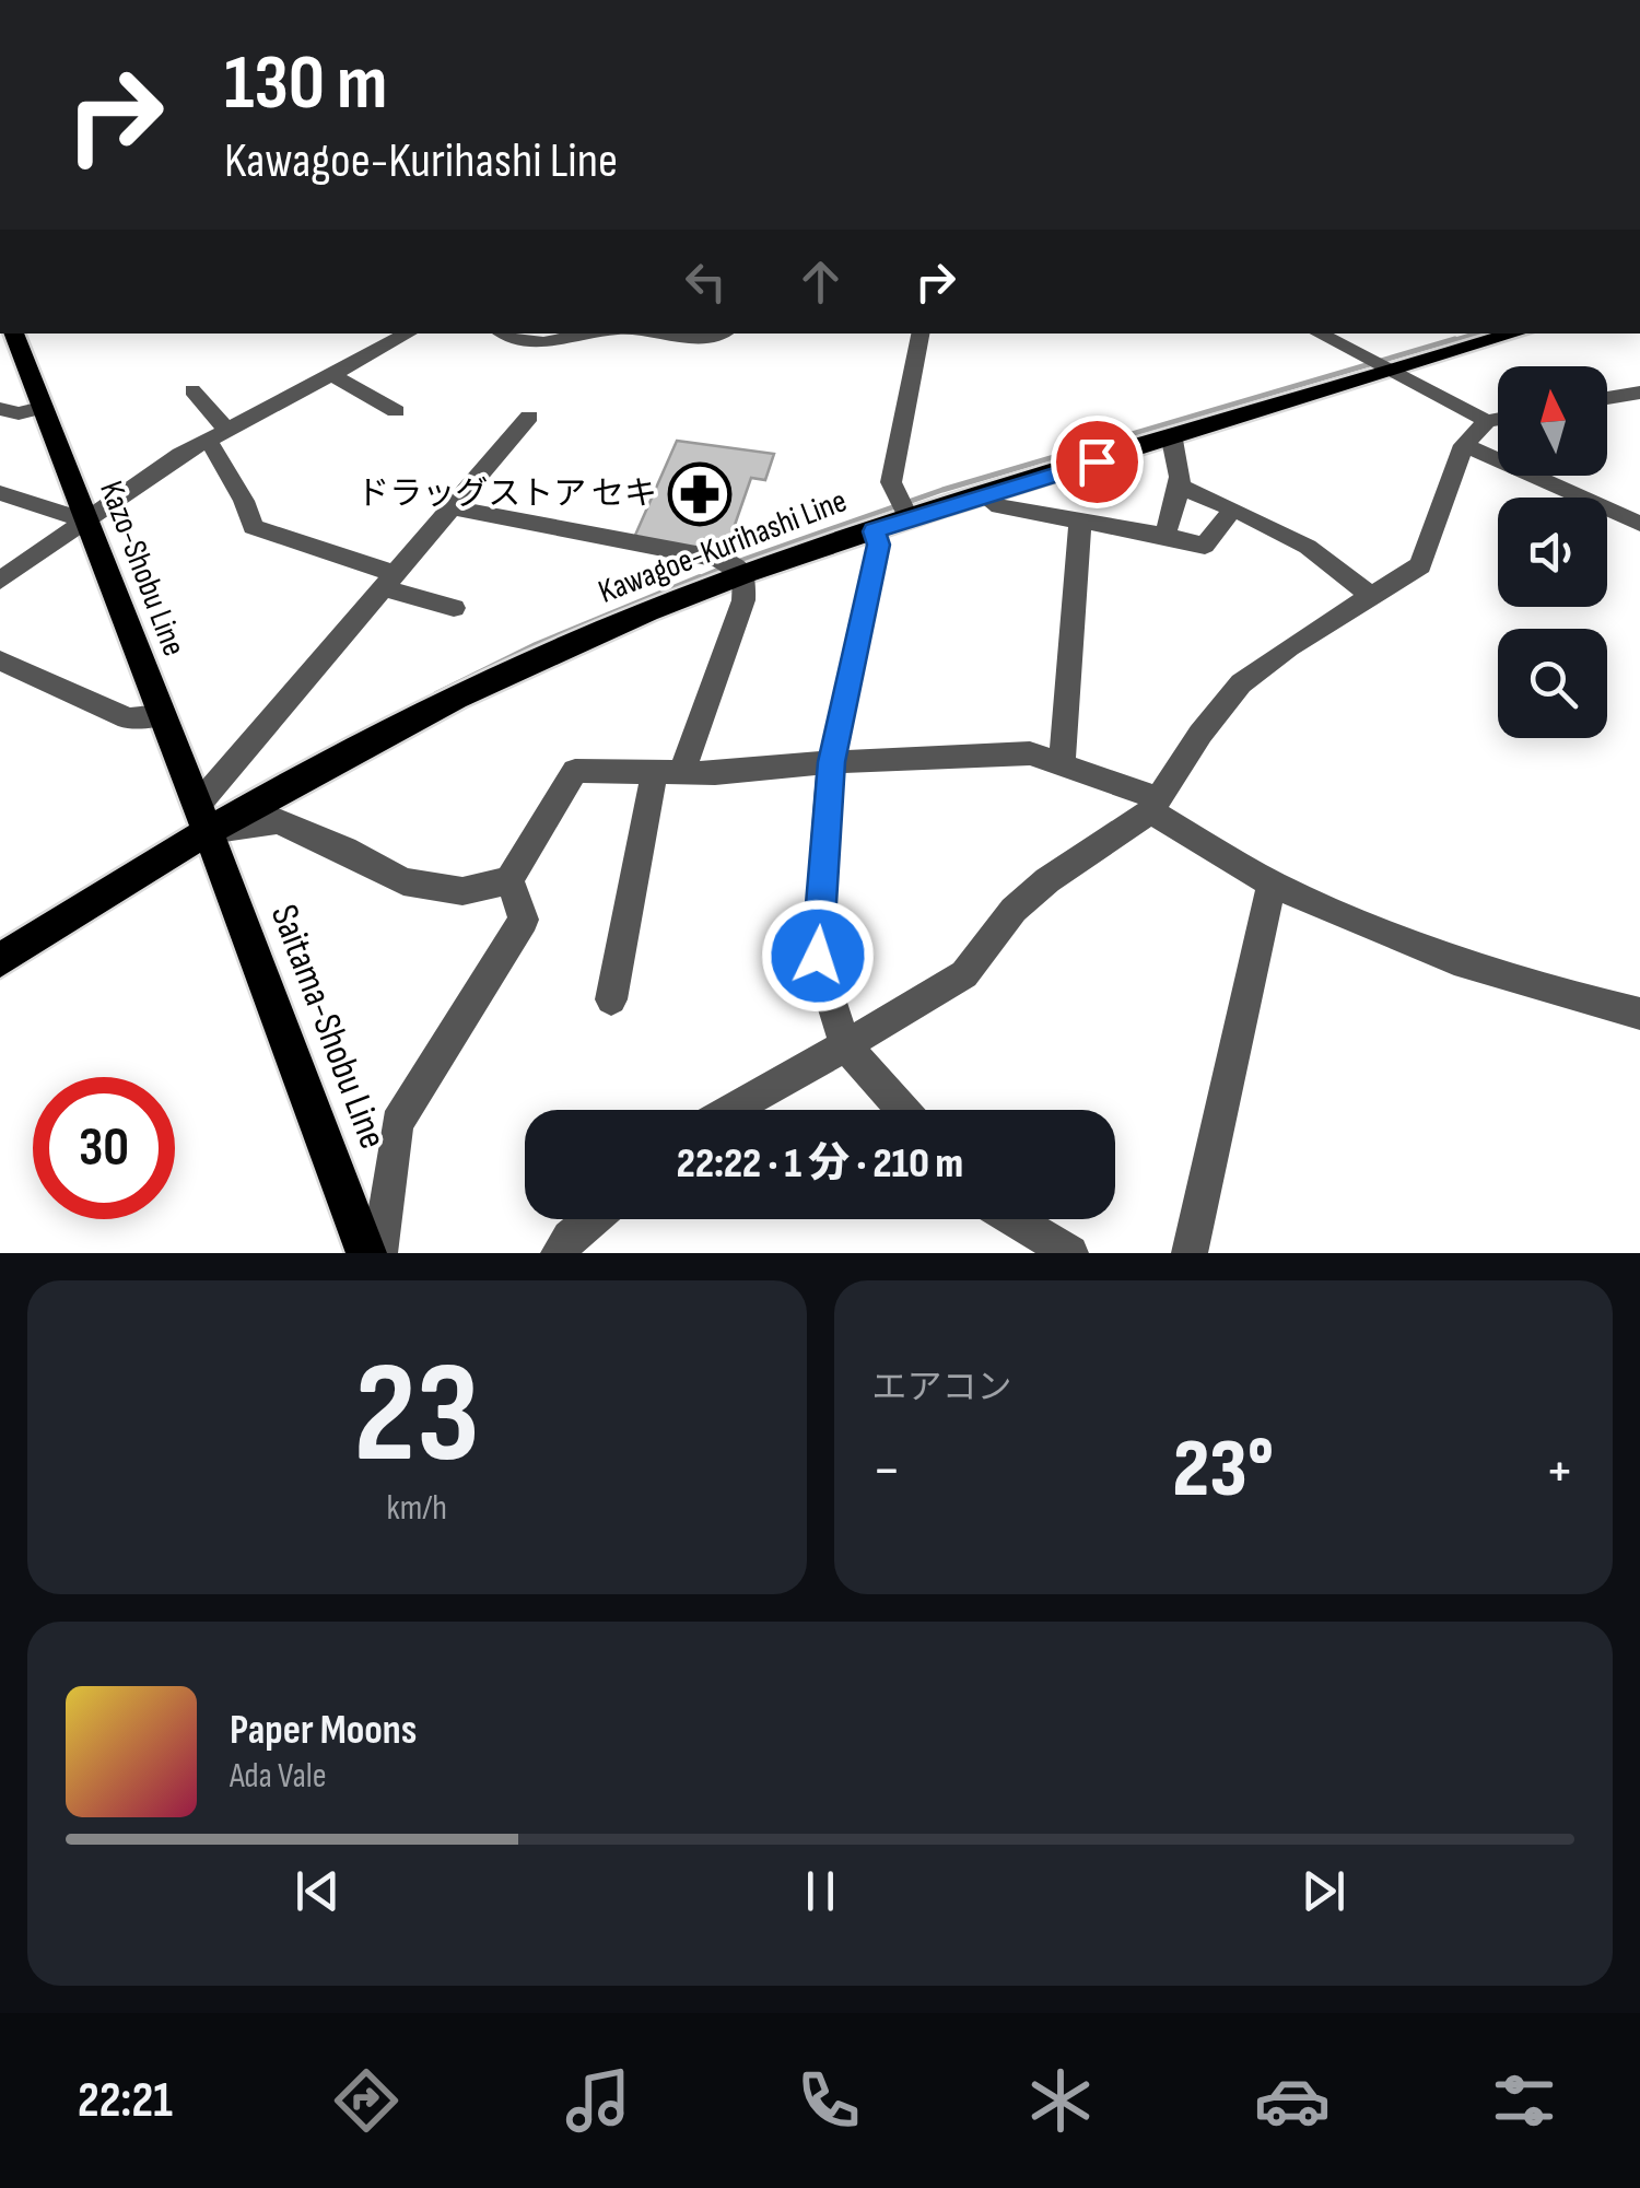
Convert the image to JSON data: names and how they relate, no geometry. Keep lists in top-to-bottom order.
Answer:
{
  "streets": {
    "main road": ["Kawagoe-Kurihashi Line", "Kazo-Shobu Line", "Saitama-Shobu Line"]
  },
  "crossings": [
    ["Kawagoe-Kurihashi Line", "Kazo-Shobu Line"],
    ["Kawagoe-Kurihashi Line", "Saitama-Shobu Line"],
    ["Kazo-Shobu Line", "Saitama-Shobu Line"]
  ],
  "places": {
    "pharmacy": ["ドラッグストア セキ"]
  },
  "north": "top",
  "page": {
    "turn": ["130 m", "Kawagoe-Kurihashi Line"],
    "limit": "30",
    "trip": "22:22 · 1 分 · 210 m",
    "tile": [
      ["23", "km/h"],
      "エアコン"
    ],
    "heat": ["−", "23°", "+"],
    "song": ["Paper Moons", "Ada Vale"],
    "tabs": "22:21"
  }
}
